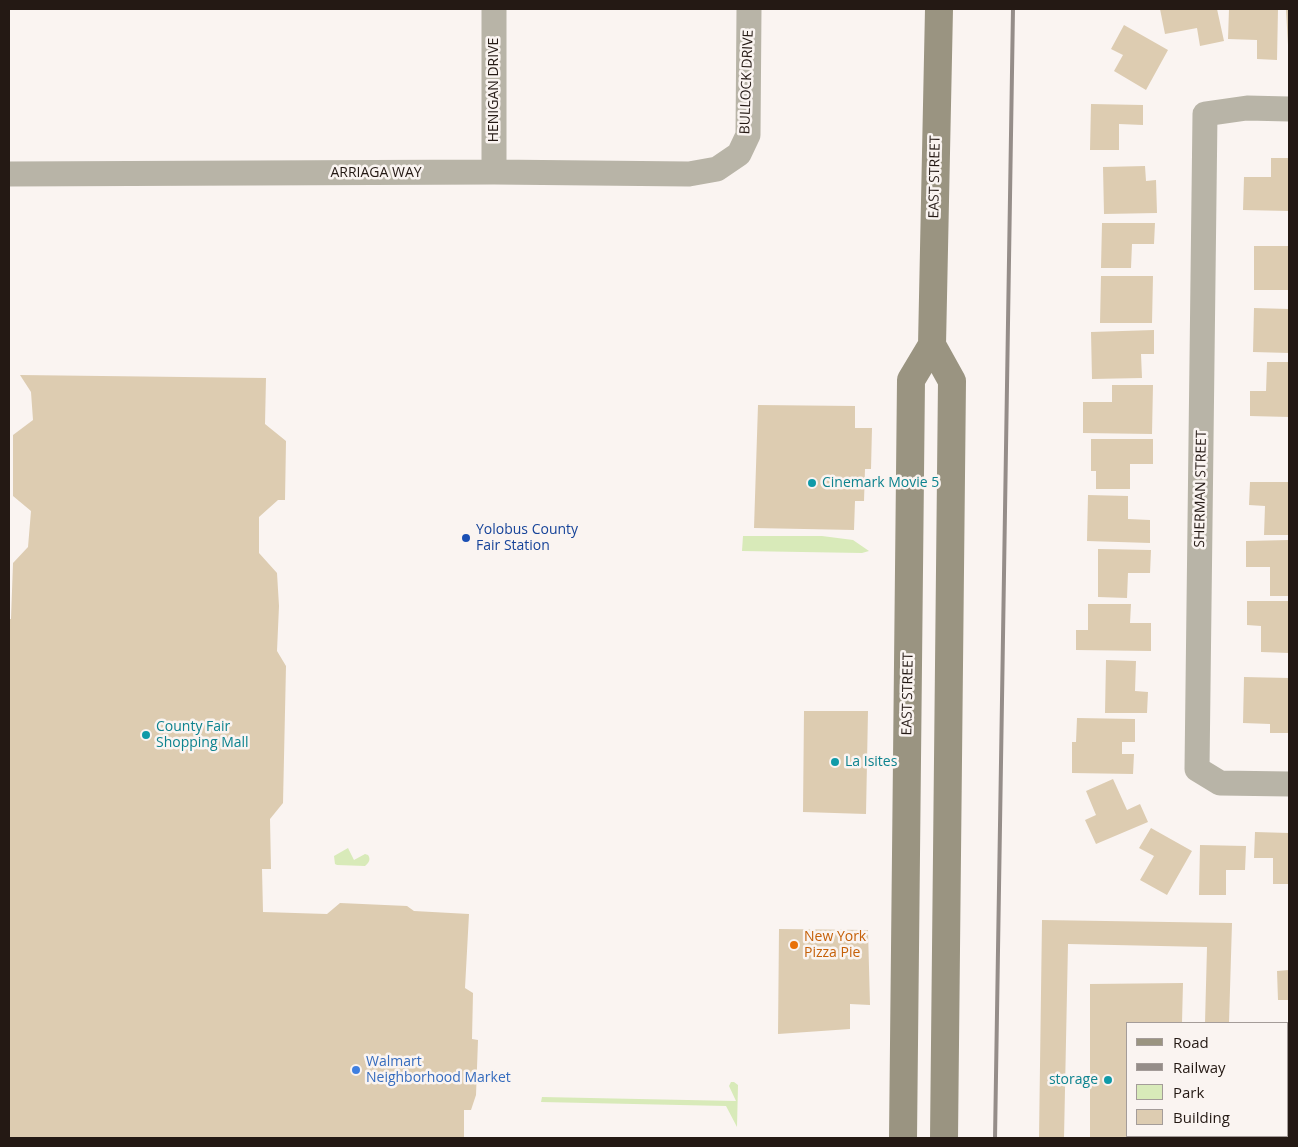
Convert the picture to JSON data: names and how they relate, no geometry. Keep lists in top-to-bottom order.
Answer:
{
  "streets": {
    "street": [
      "BULLOCK DRIVE",
      "HENIGAN DRIVE",
      "ARRIAGA WAY",
      "EAST STREET",
      "SHERMAN STREET"
    ]
  },
  "crossings": [
    ["BULLOCK DRIVE", "ARRIAGA WAY"],
    ["HENIGAN DRIVE", "ARRIAGA WAY"]
  ],
  "places": [
    "Cinemark Movie 5",
    "Yolobus County Fair Station",
    "County Fair Shopping Mall",
    "La Isites",
    "New York Pizza Pie",
    "Walmart Neighborhood Market",
    "storage"
  ],
  "legend": [
    "Road",
    "Railway",
    "Park",
    "Building"
  ]
}
